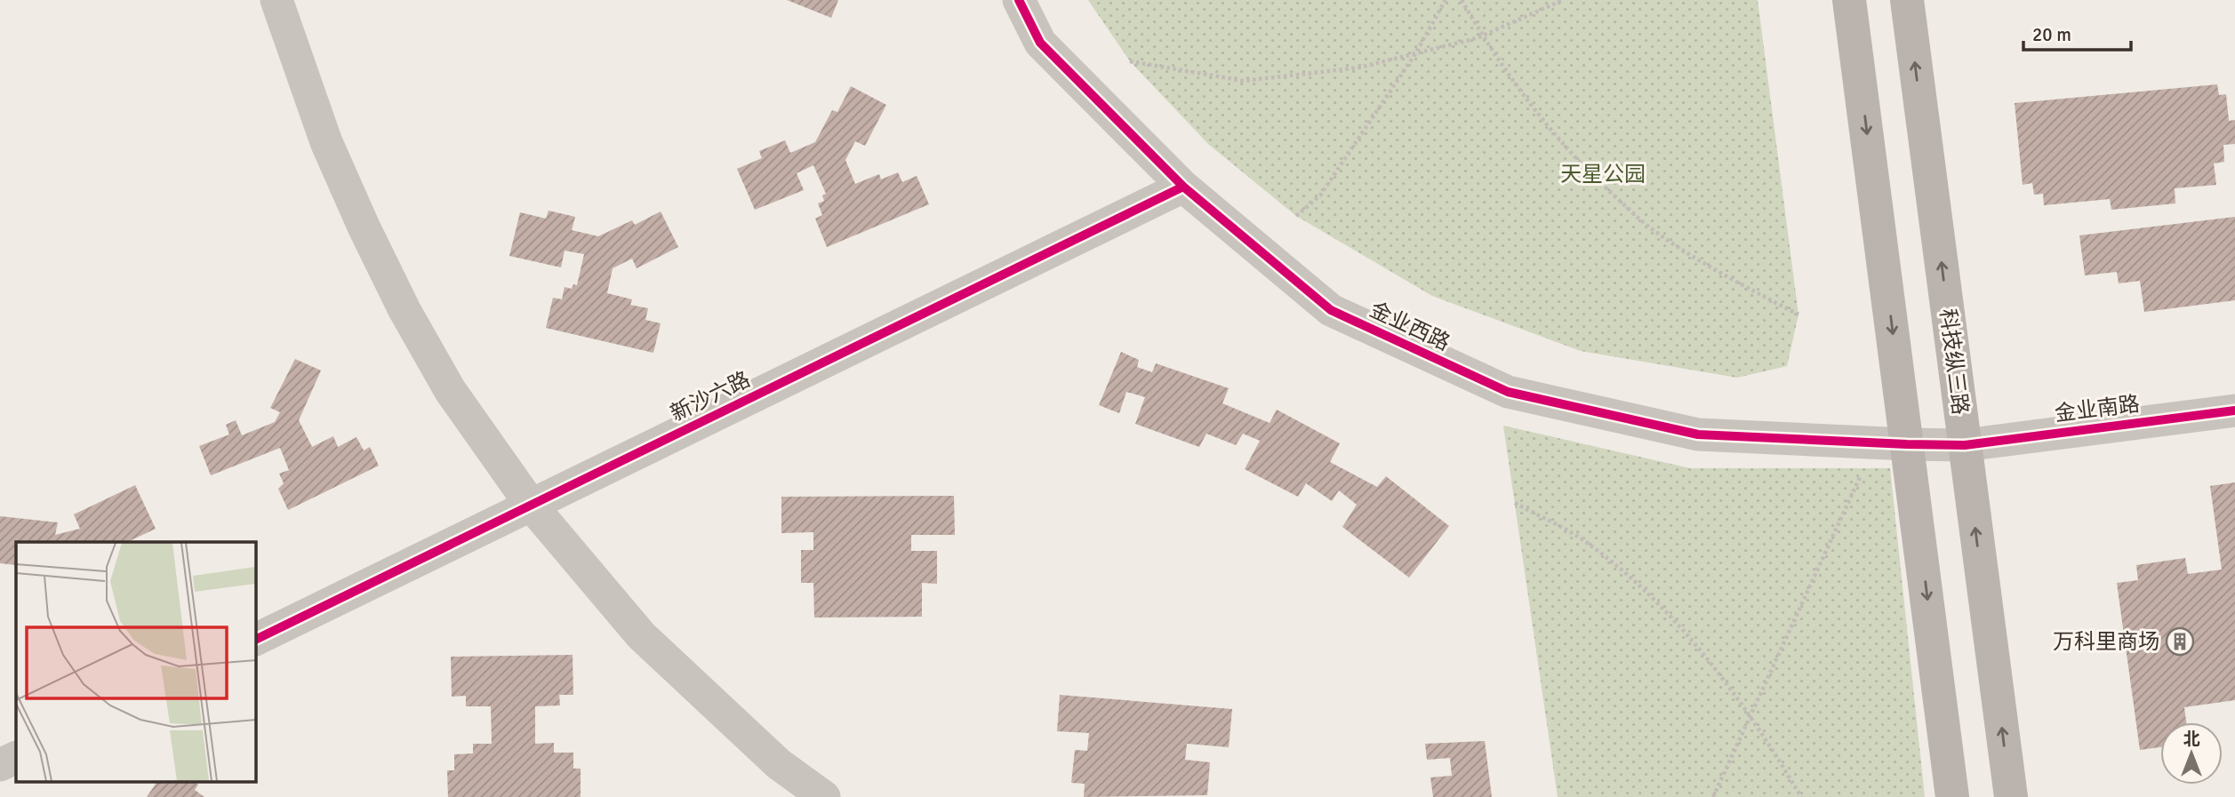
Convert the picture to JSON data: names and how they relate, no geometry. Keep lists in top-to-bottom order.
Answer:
{
  "streets": {
    "street": [
      "金业西路",
      "科技纵三路",
      "新沙六路",
      "金业南路"
    ]
  },
  "crossings": [
    ["金业西路", "科技纵三路"],
    ["金业西路", "新沙六路"],
    ["金业西路", "金业南路"],
    ["科技纵三路", "金业南路"]
  ],
  "parks": ["天星公园"],
  "places": {
    "building": ["万科里商场"]
  },
  "scale_bar": "20 m",
  "north": "top"
}
